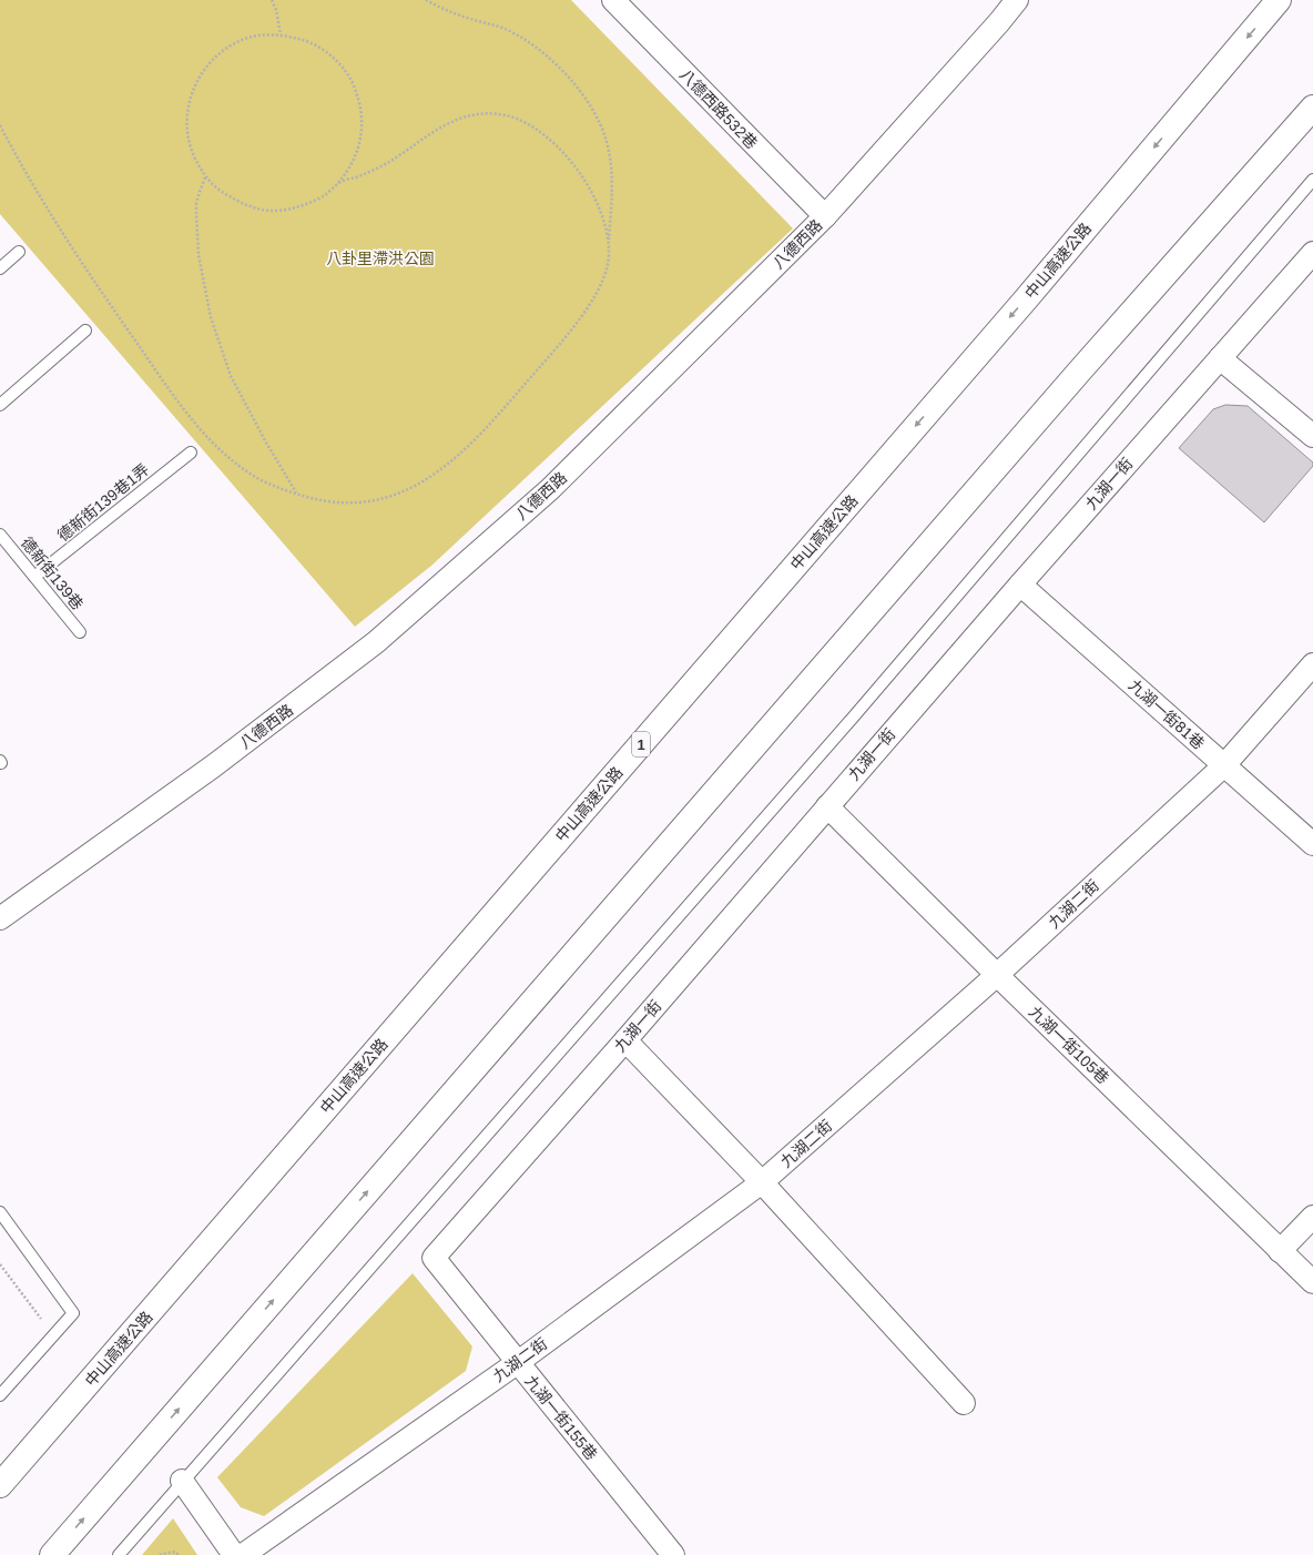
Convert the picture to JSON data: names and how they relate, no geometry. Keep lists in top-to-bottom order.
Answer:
{
  "streets": {
    "highway": ["中山高速公路", "1"],
    "street": [
      "八德西路532巷",
      "八德西路",
      "九湖一街",
      "九湖一街81巷",
      "九湖二街",
      "九湖一街105巷",
      "九湖一街155巷"
    ],
    "lane": ["德新街139巷1弄", "德新街139巷"]
  },
  "crossings": [
    ["八德西路532巷", "八德西路"],
    ["九湖一街", "九湖一街81巷"],
    ["九湖一街", "九湖一街105巷"],
    ["九湖一街", "九湖一街155巷"],
    ["德新街139巷1弄", "德新街139巷"],
    ["九湖一街81巷", "九湖二街"],
    ["九湖二街", "九湖一街105巷"],
    ["九湖二街", "九湖一街155巷"]
  ],
  "parks": ["八卦里滯洪公園"]
}
